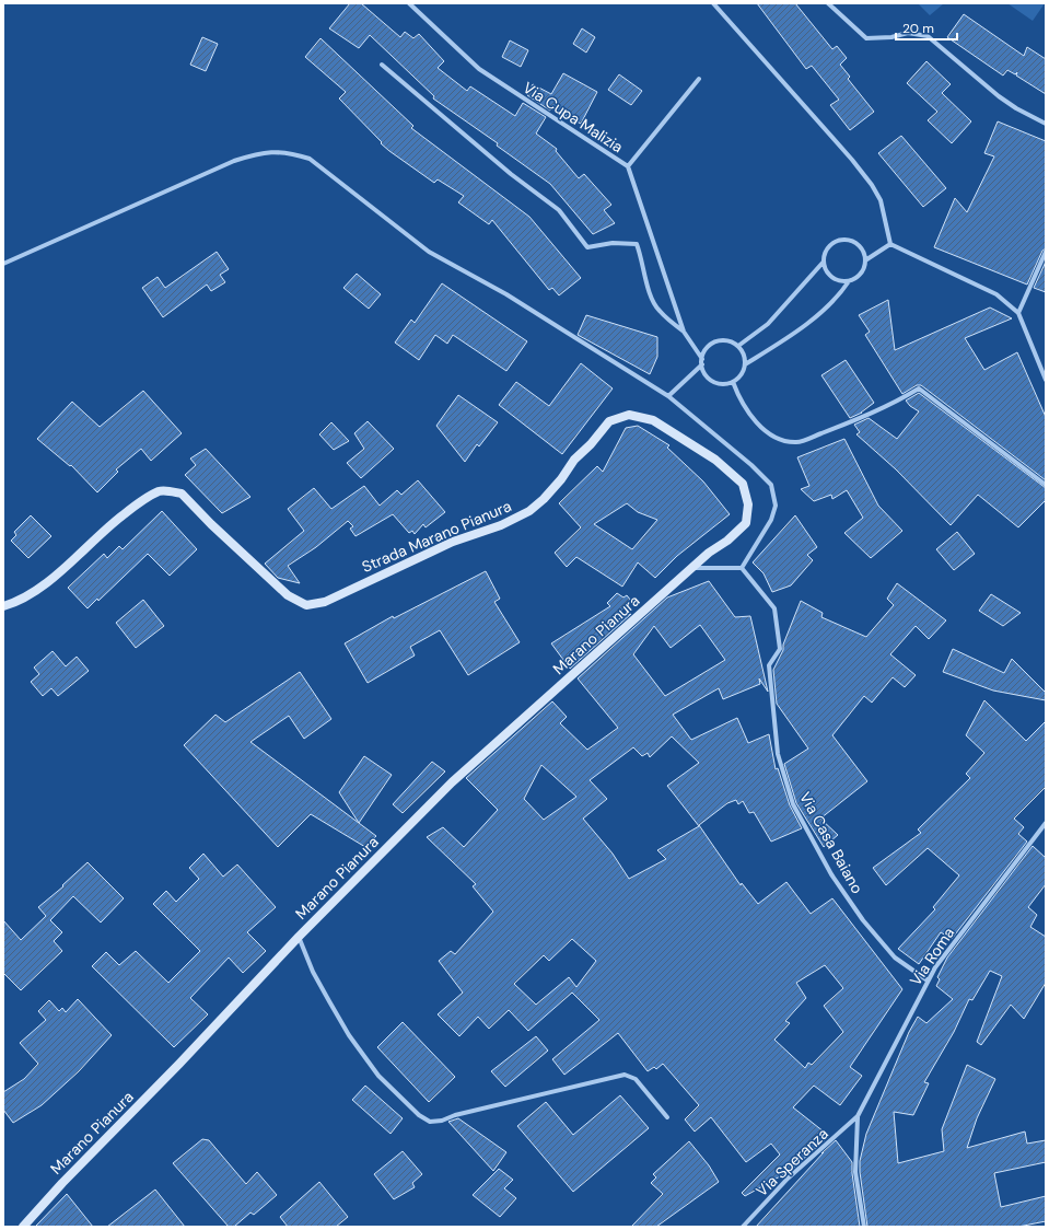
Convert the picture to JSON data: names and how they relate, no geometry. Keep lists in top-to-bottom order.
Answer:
{
  "streets": {
    "street": [
      "Via Cupa Malizia",
      "Strada Marano Pianura",
      "Marano Pianura",
      "Via Casa Baiano",
      "Via Roma",
      "Via Speranza"
    ]
  },
  "crossings": [
    ["Strada Marano Pianura", "Marano Pianura"],
    ["Via Casa Baiano", "Via Roma"],
    ["Via Roma", "Via Speranza"]
  ],
  "scale_bar": "20 m"
}
